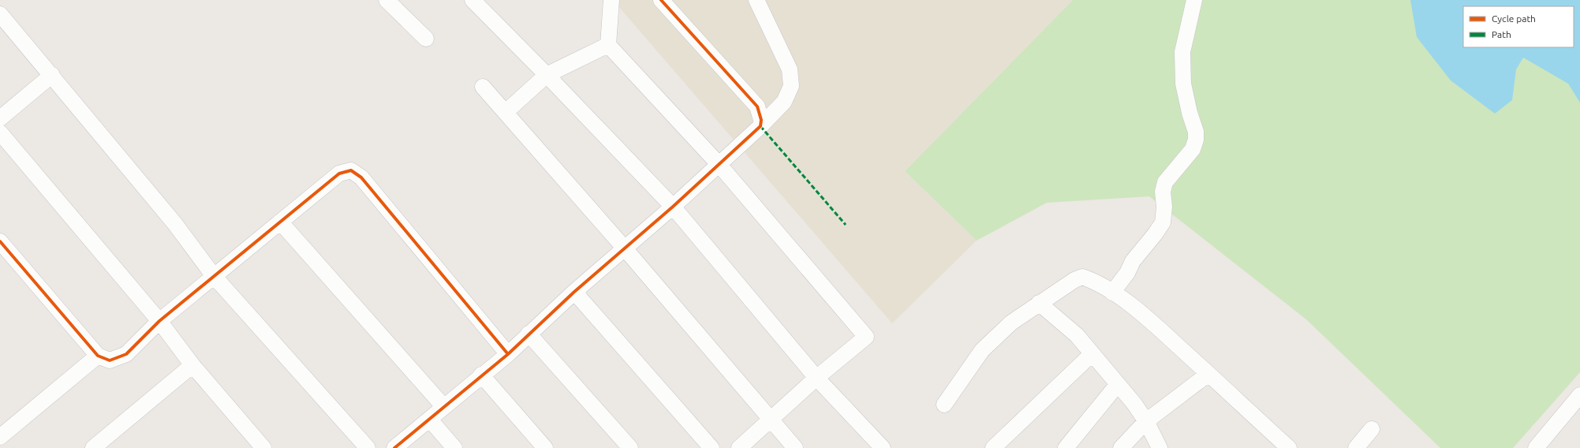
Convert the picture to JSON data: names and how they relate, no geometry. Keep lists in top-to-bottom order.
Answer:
{
  "legend": ["Cycle path", "Path"]
}
